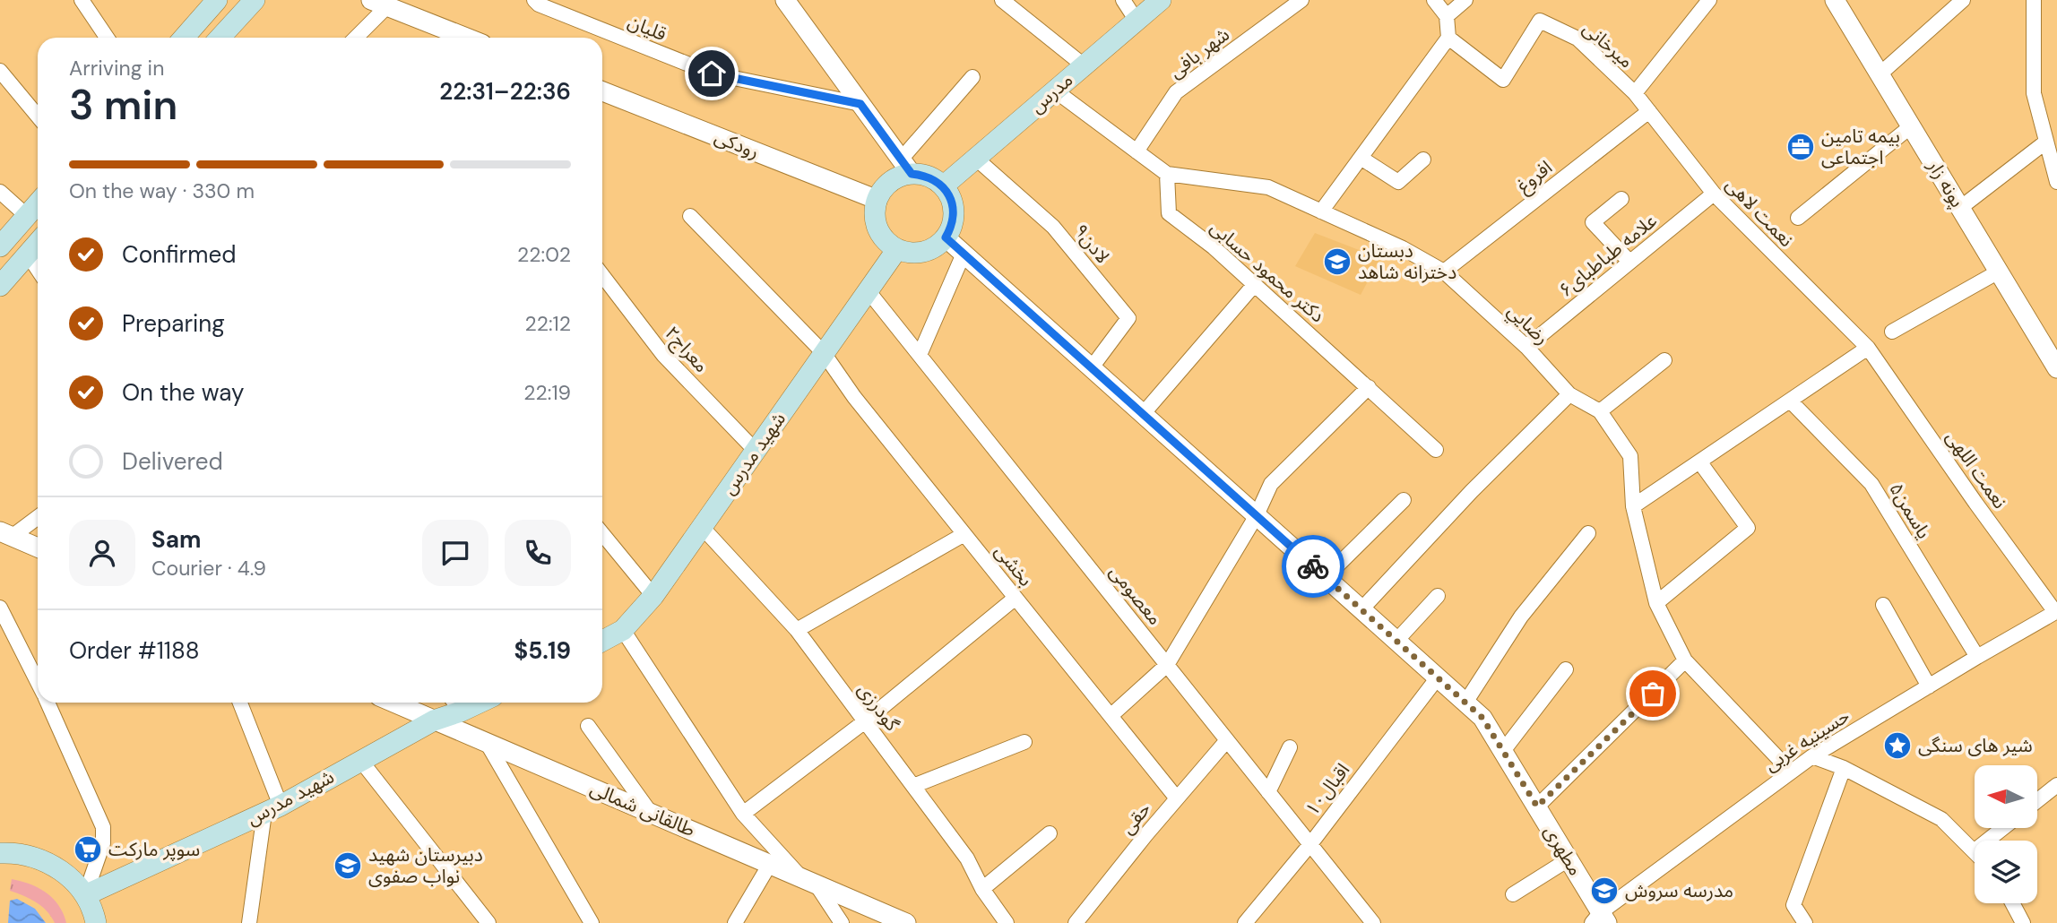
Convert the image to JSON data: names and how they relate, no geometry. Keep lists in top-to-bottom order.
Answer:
{
  "streets": {
    "main road": ["مدرس", "شهید مدرس"],
    "street": [
      "قلیان",
      "میرخانی",
      "شهر بافی",
      "رودکی",
      "افروغ",
      "پونه زار",
      "نعمت لاهی",
      "لادن۹",
      "علامه طباطبای۶",
      "دکتر محمود حسابی",
      "رضایي",
      "معراج۲",
      "نعمت اللهی",
      "یاسمن۵",
      "بخشی",
      "معصومی",
      "گودرزی",
      "حسینیه غربی",
      "اقبال۱۰",
      "طالقانی شمالی",
      "حقی",
      "مطهری"
    ]
  },
  "crossings": [
    ["میرخانی", "نعمت لاهی"],
    ["شهر بافی", "رضایي"],
    ["مدرس", "رودکی"],
    ["مدرس", "لادن۹"],
    ["مدرس", "رضایي"],
    ["مدرس", "شهید مدرس"],
    ["مدرس", "مطهری"],
    ["رودکی", "شهید مدرس"],
    ["رودکی", "مطهری"],
    ["افروغ", "نعمت لاهی"],
    ["افروغ", "رضایي"],
    ["نعمت لاهی", "علامه طباطبای۶"],
    ["نعمت لاهی", "نعمت اللهی"],
    ["لادن۹", "مطهری"],
    ["علامه طباطبای۶", "رضایي"],
    ["دکتر محمود حسابی", "رضایي"],
    ["رضایي", "حسینیه غربی"],
    ["معراج۲", "شهید مدرس"],
    ["شهید مدرس", "بخشی"],
    ["شهید مدرس", "معصومی"],
    ["شهید مدرس", "گودرزی"],
    ["شهید مدرس", "طالقانی شمالی"],
    ["شهید مدرس", "مطهری"],
    ["نعمت اللهی", "حسینیه غربی"],
    ["یاسمن۵", "حسینیه غربی"],
    ["بخشی", "حقی"],
    ["معصومی", "اقبال۱۰"],
    ["معصومی", "حقی"],
    ["حسینیه غربی", "مطهری"],
    ["اقبال۱۰", "مطهری"]
  ],
  "places": {
    "office": ["بیمه تامین اجتماعی"],
    "school or university": ["دبستان دخترانه شاهد", "دبیرستان شهید نواب صفوی", "مدرسه سروش"],
    "place": ["شیر های سنگی"],
    "supermarket": ["سوپر مارکت"]
  },
  "north": "left",
  "page": {
    "heading": ["3 min", "Arriving in", "22:31–22:36"],
    "panel": [
      "Sam",
      "Courier · 4.9",
      "Order #1188",
      "$5.19"
    ],
    "bar": "On the way · 330 m",
    "list": [
      ["Confirmed", "22:02"],
      ["Preparing", "22:12"],
      ["On the way", "22:19"],
      "Delivered"
    ]
  }
}
